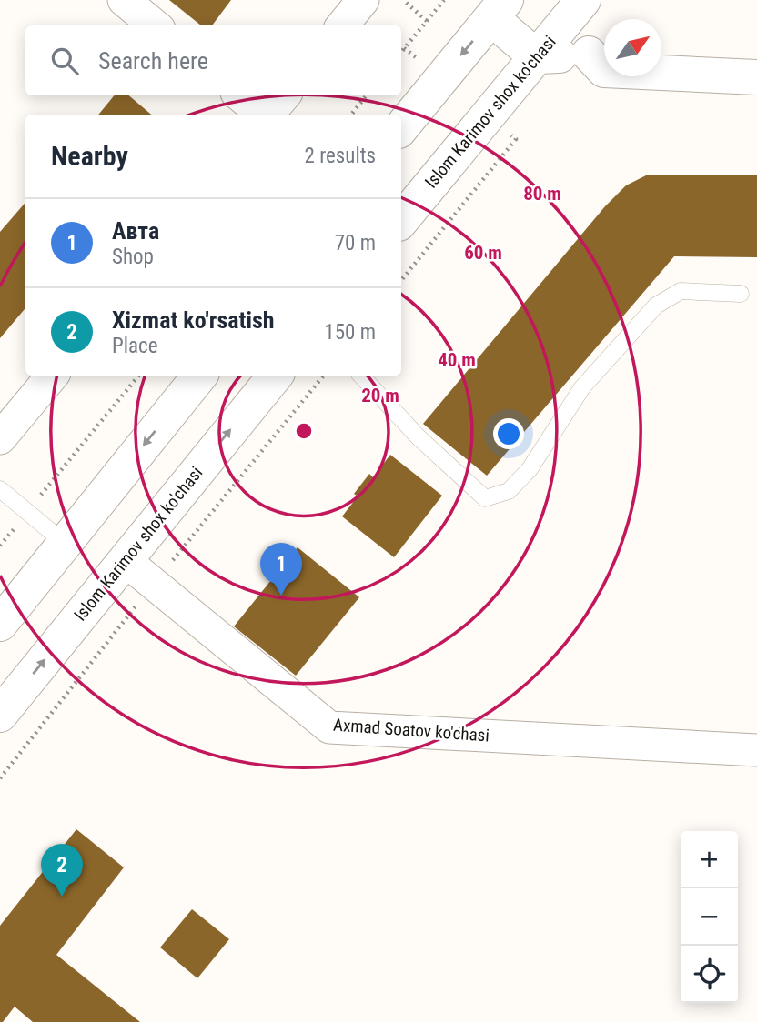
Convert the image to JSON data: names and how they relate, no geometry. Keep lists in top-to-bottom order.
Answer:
{
  "streets": {
    "main road": ["Islom Karimov shox ko'chasi"],
    "street": ["Axmad Soatov ko'chasi"]
  },
  "crossings": [
    ["Islom Karimov shox ko'chasi", "Axmad Soatov ko'chasi"]
  ],
  "north": "top right",
  "page": {
    "search": "Search here",
    "heading": ["Nearby", "2 results"],
    "list": [
      {
        "mark": "1",
        "name": "Авта",
        "note": "Shop",
        "value": "70 m"
      },
      {
        "mark": "2",
        "name": "Xizmat ko'rsatish",
        "note": "Place",
        "value": "150 m"
      }
    ],
    "pins": ["1", "2"],
    "map_buttons": ["+", "−"]
  },
  "rings": [
    "80 m",
    "60 m",
    "40 m",
    "20 m"
  ]
}
